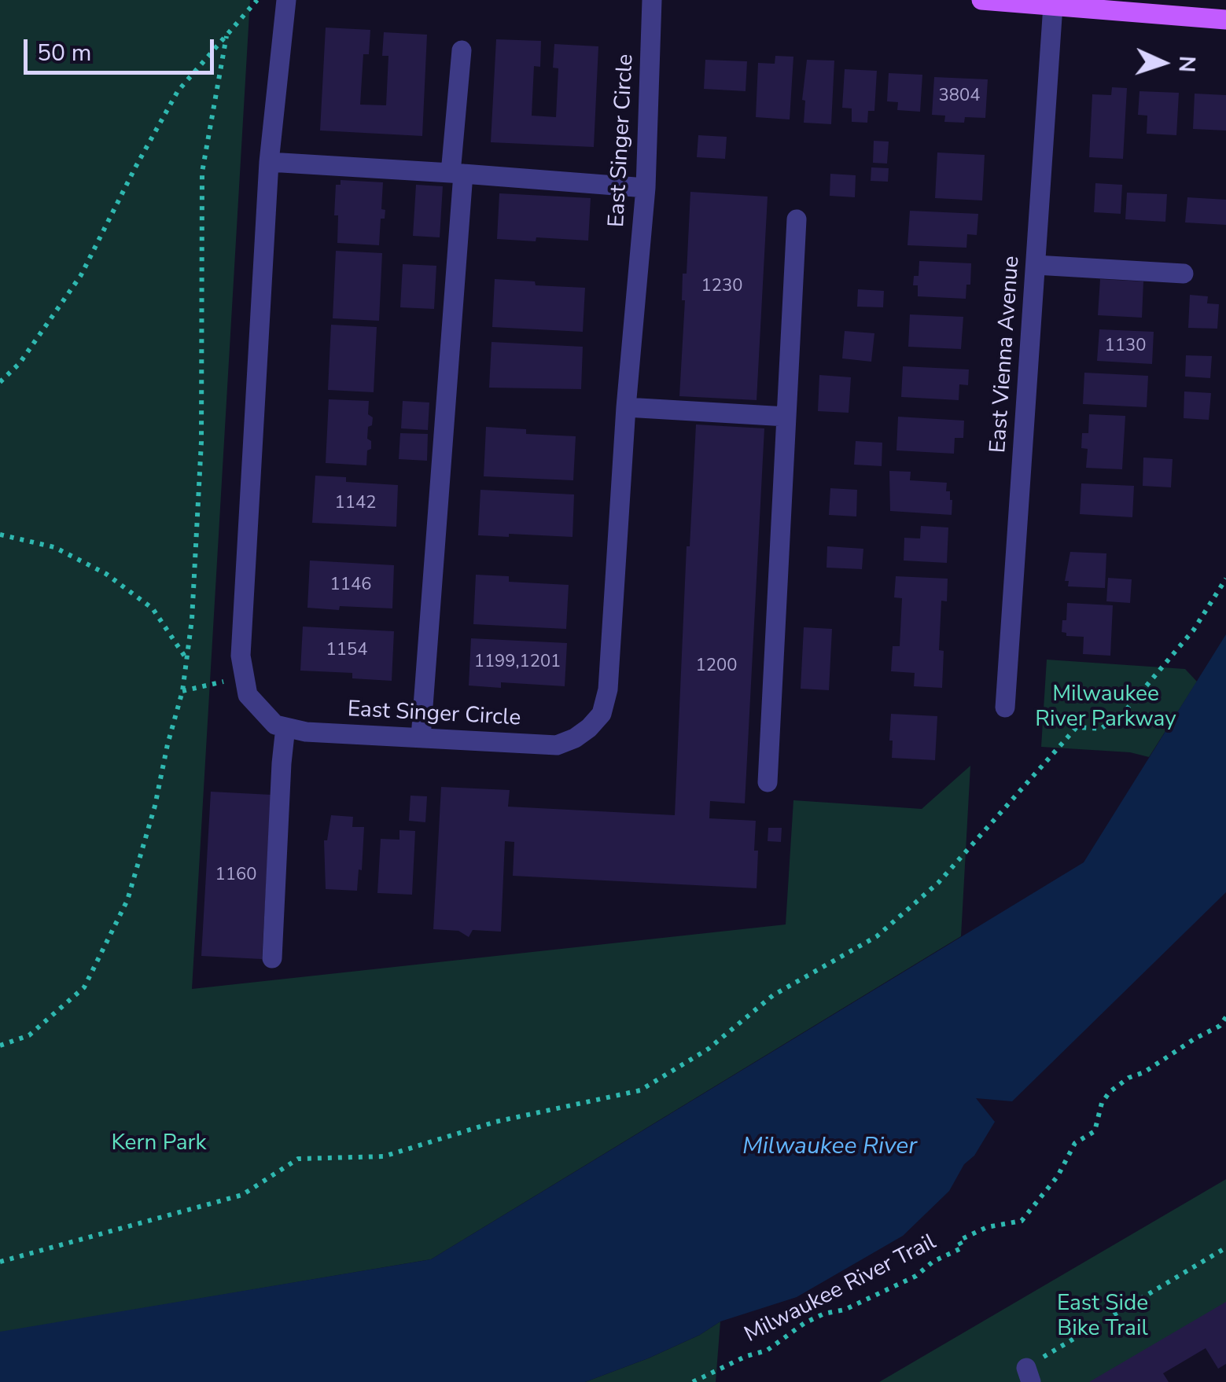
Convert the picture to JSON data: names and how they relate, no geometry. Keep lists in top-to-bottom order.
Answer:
{
  "streets": {
    "street": ["East Singer Circle", "East Vienna Avenue"],
    "path": ["Milwaukee River Trail"]
  },
  "water": ["Milwaukee River"],
  "parks": ["Milwaukee River Parkway", "Kern Park", "East Side Bike Trail"],
  "house_numbers": [
    "3804",
    "1230",
    "1130",
    "1142",
    "1146",
    "1154",
    "1199,1201",
    "1200",
    "1160"
  ],
  "scale_bar": "50 m",
  "north": "right"
}
